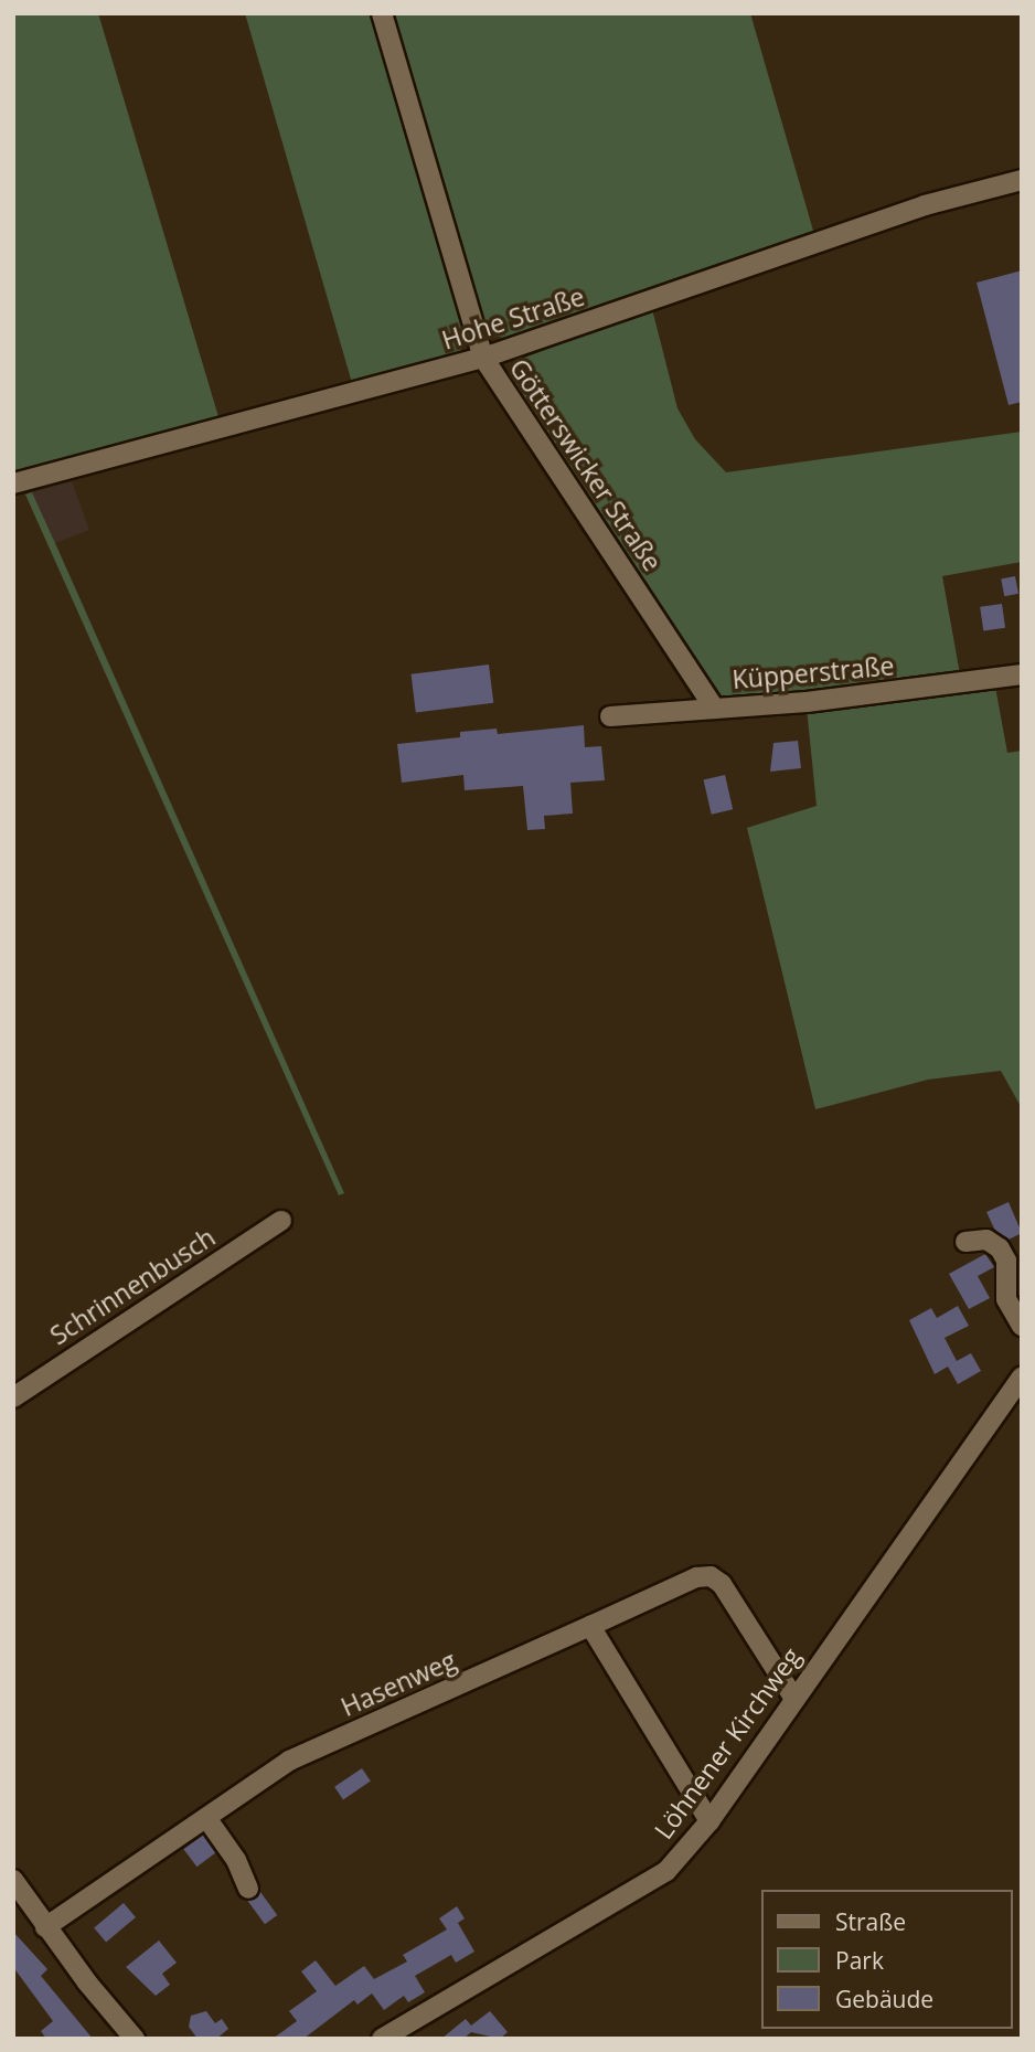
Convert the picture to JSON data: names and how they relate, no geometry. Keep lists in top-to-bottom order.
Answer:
{
  "streets": {
    "street": [
      "Hohe Straße",
      "Götterswicker Straße",
      "Küpperstraße",
      "Schrinnenbusch",
      "Hasenweg",
      "Löhnener Kirchweg"
    ]
  },
  "crossings": [
    ["Hohe Straße", "Götterswicker Straße"],
    ["Götterswicker Straße", "Küpperstraße"],
    ["Hasenweg", "Löhnener Kirchweg"]
  ],
  "legend": ["Straße", "Park", "Gebäude"]
}
